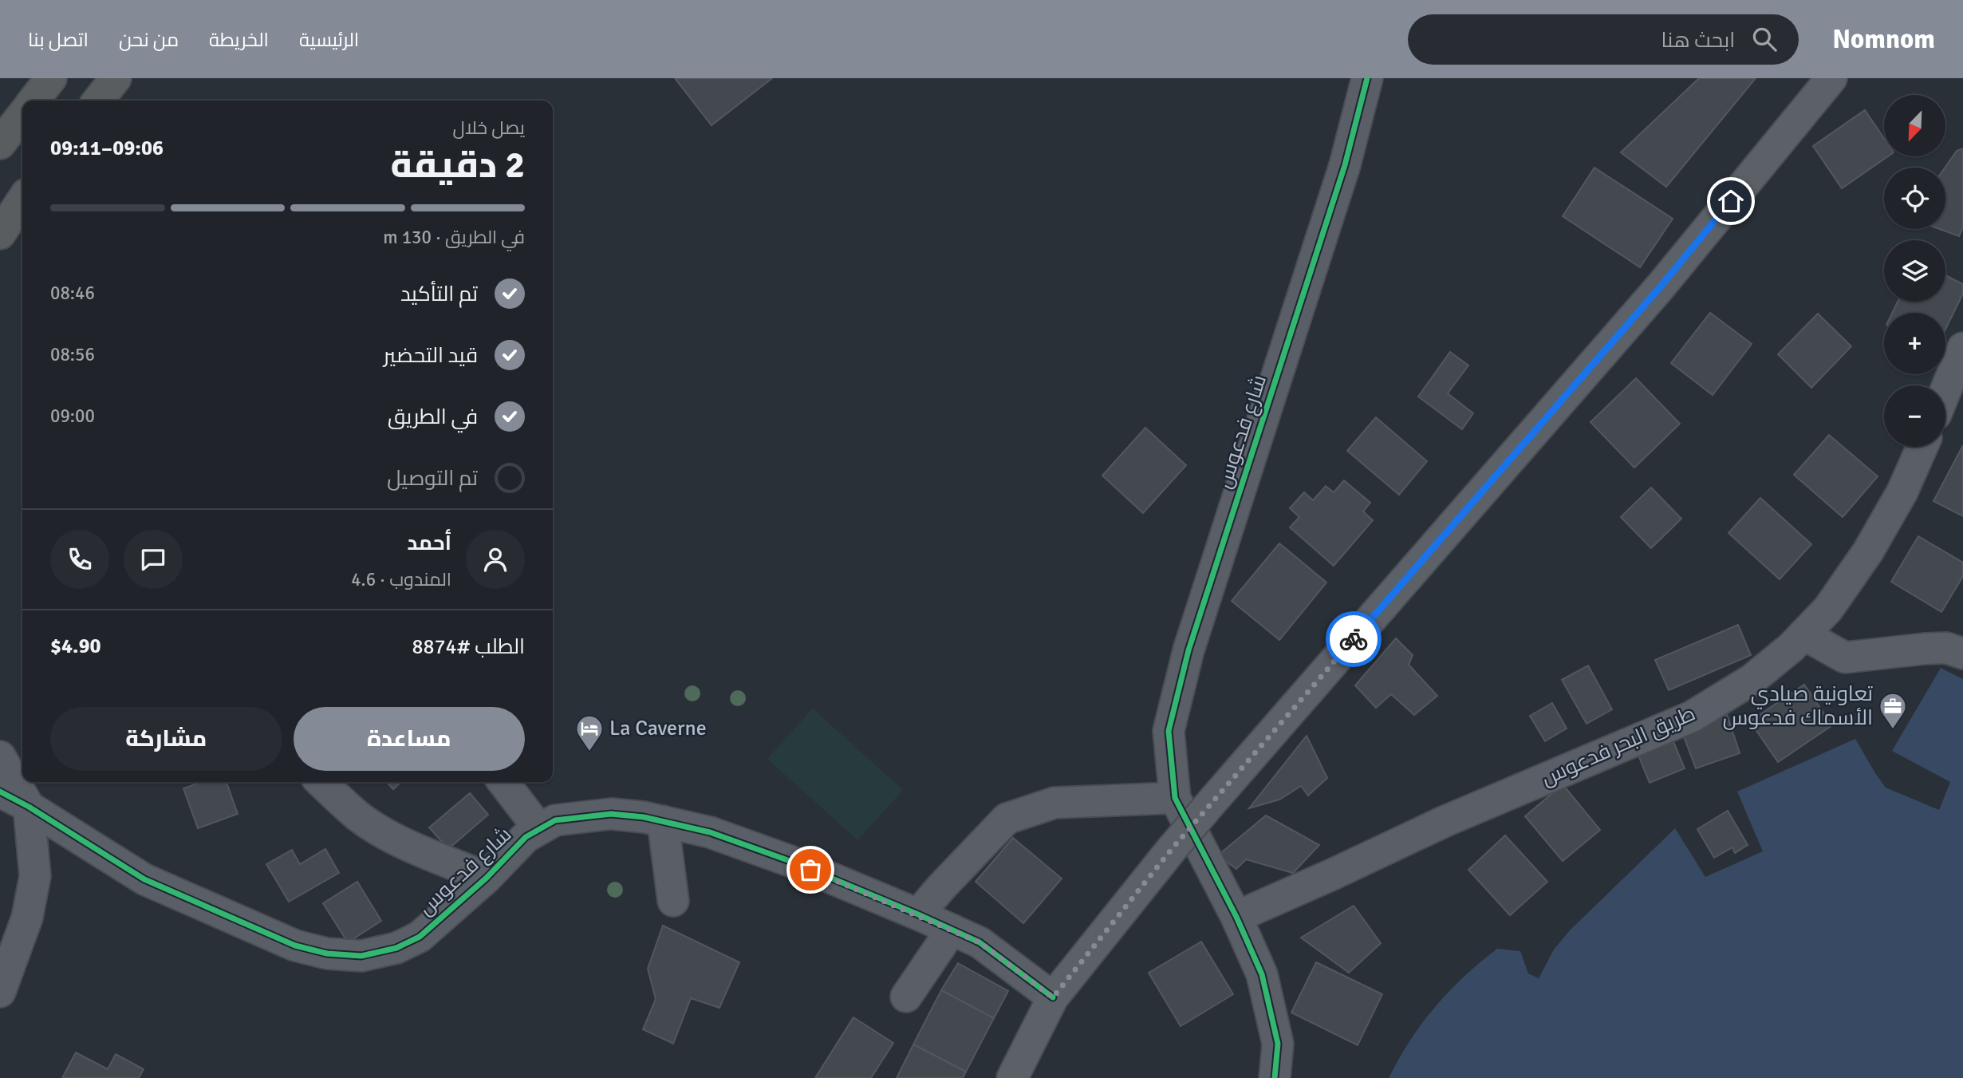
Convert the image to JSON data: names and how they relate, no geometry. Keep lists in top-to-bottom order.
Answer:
{
  "streets": {
    "street": ["شارع فدعوس", "طريق البحر فدعوس"]
  },
  "places": {
    "office": ["تعاونية صيادي الأسماك فدعوس"],
    "hotel": ["La Caverne"]
  },
  "north": "bottom left",
  "page": {
    "header": "Nomnom",
    "search": "ابحث هنا",
    "nav": [
      "الرئيسية",
      "الخريطة",
      "من نحن",
      "اتصل بنا"
    ],
    "map_buttons": ["+", "−"],
    "heading": ["2 دقيقة", "يصل خلال", "09:06–09:11"],
    "panel": [
      "أحمد",
      "المندوب · 4.6",
      "الطلب #8874",
      "$4.90"
    ],
    "bar": "في الطريق · 130 m",
    "list": [
      ["تم التأكيد", "08:46"],
      ["قيد التحضير", "08:56"],
      ["في الطريق", "09:00"],
      "تم التوصيل"
    ],
    "buttons": ["مساعدة", "مشاركة"]
  }
}
